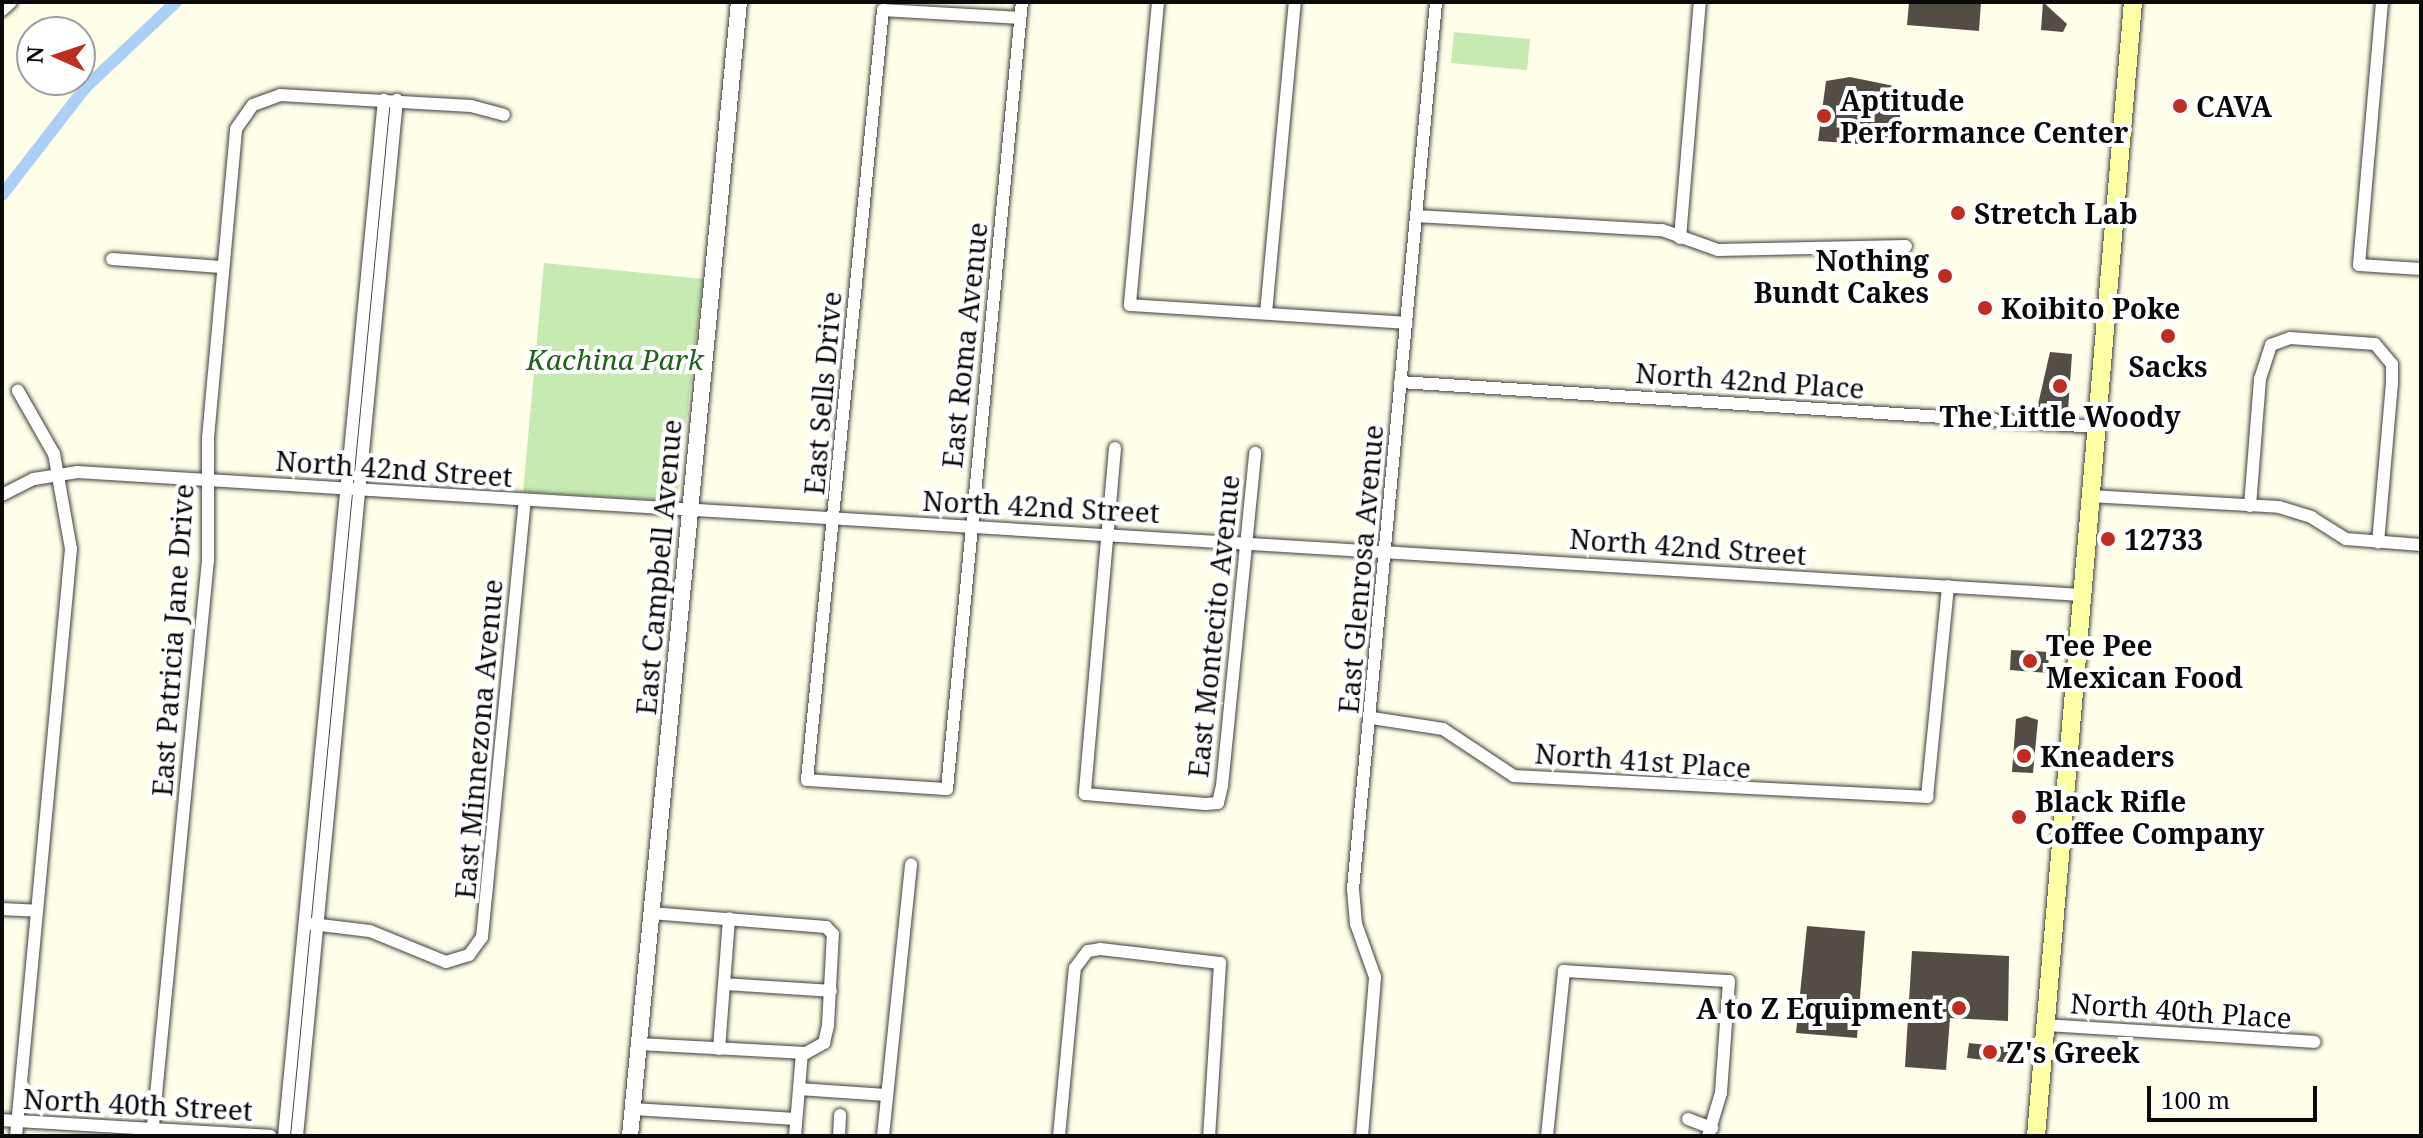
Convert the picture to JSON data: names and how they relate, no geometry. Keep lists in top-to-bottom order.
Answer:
{
  "streets": {
    "street": [
      "East Roma Avenue",
      "North 42nd Place",
      "East Sells Drive",
      "North 42nd Street",
      "East Campbell Avenue",
      "East Glenrosa Avenue",
      "East Montecito Avenue",
      "East Patricia Jane Drive",
      "East Minnezona Avenue",
      "North 41st Place",
      "North 40th Place",
      "North 40th Street"
    ]
  },
  "crossings": [
    ["East Roma Avenue", "East Sells Drive"],
    ["East Roma Avenue", "North 42nd Street"],
    ["North 42nd Place", "East Glenrosa Avenue"],
    ["East Sells Drive", "North 42nd Street"],
    ["North 42nd Street", "East Campbell Avenue"],
    ["North 42nd Street", "East Glenrosa Avenue"],
    ["North 42nd Street", "East Montecito Avenue"],
    ["North 42nd Street", "East Patricia Jane Drive"],
    ["North 42nd Street", "East Minnezona Avenue"],
    ["North 42nd Street", "North 41st Place"],
    ["East Glenrosa Avenue", "North 41st Place"],
    ["East Patricia Jane Drive", "North 40th Street"]
  ],
  "parks": ["Kachina Park"],
  "places": [
    "CAVA",
    "Aptitude Performance Center",
    "Stretch Lab",
    "Nothing Bundt Cakes",
    "Koibito Poke",
    "Sacks",
    "The Little Woody",
    "12733",
    "Tee Pee Mexican Food",
    "Kneaders",
    "Black Rifle Coffee Company",
    "A to Z Equipment",
    "Z's Greek"
  ],
  "scale_bar": "100 m",
  "north": "left"
}
